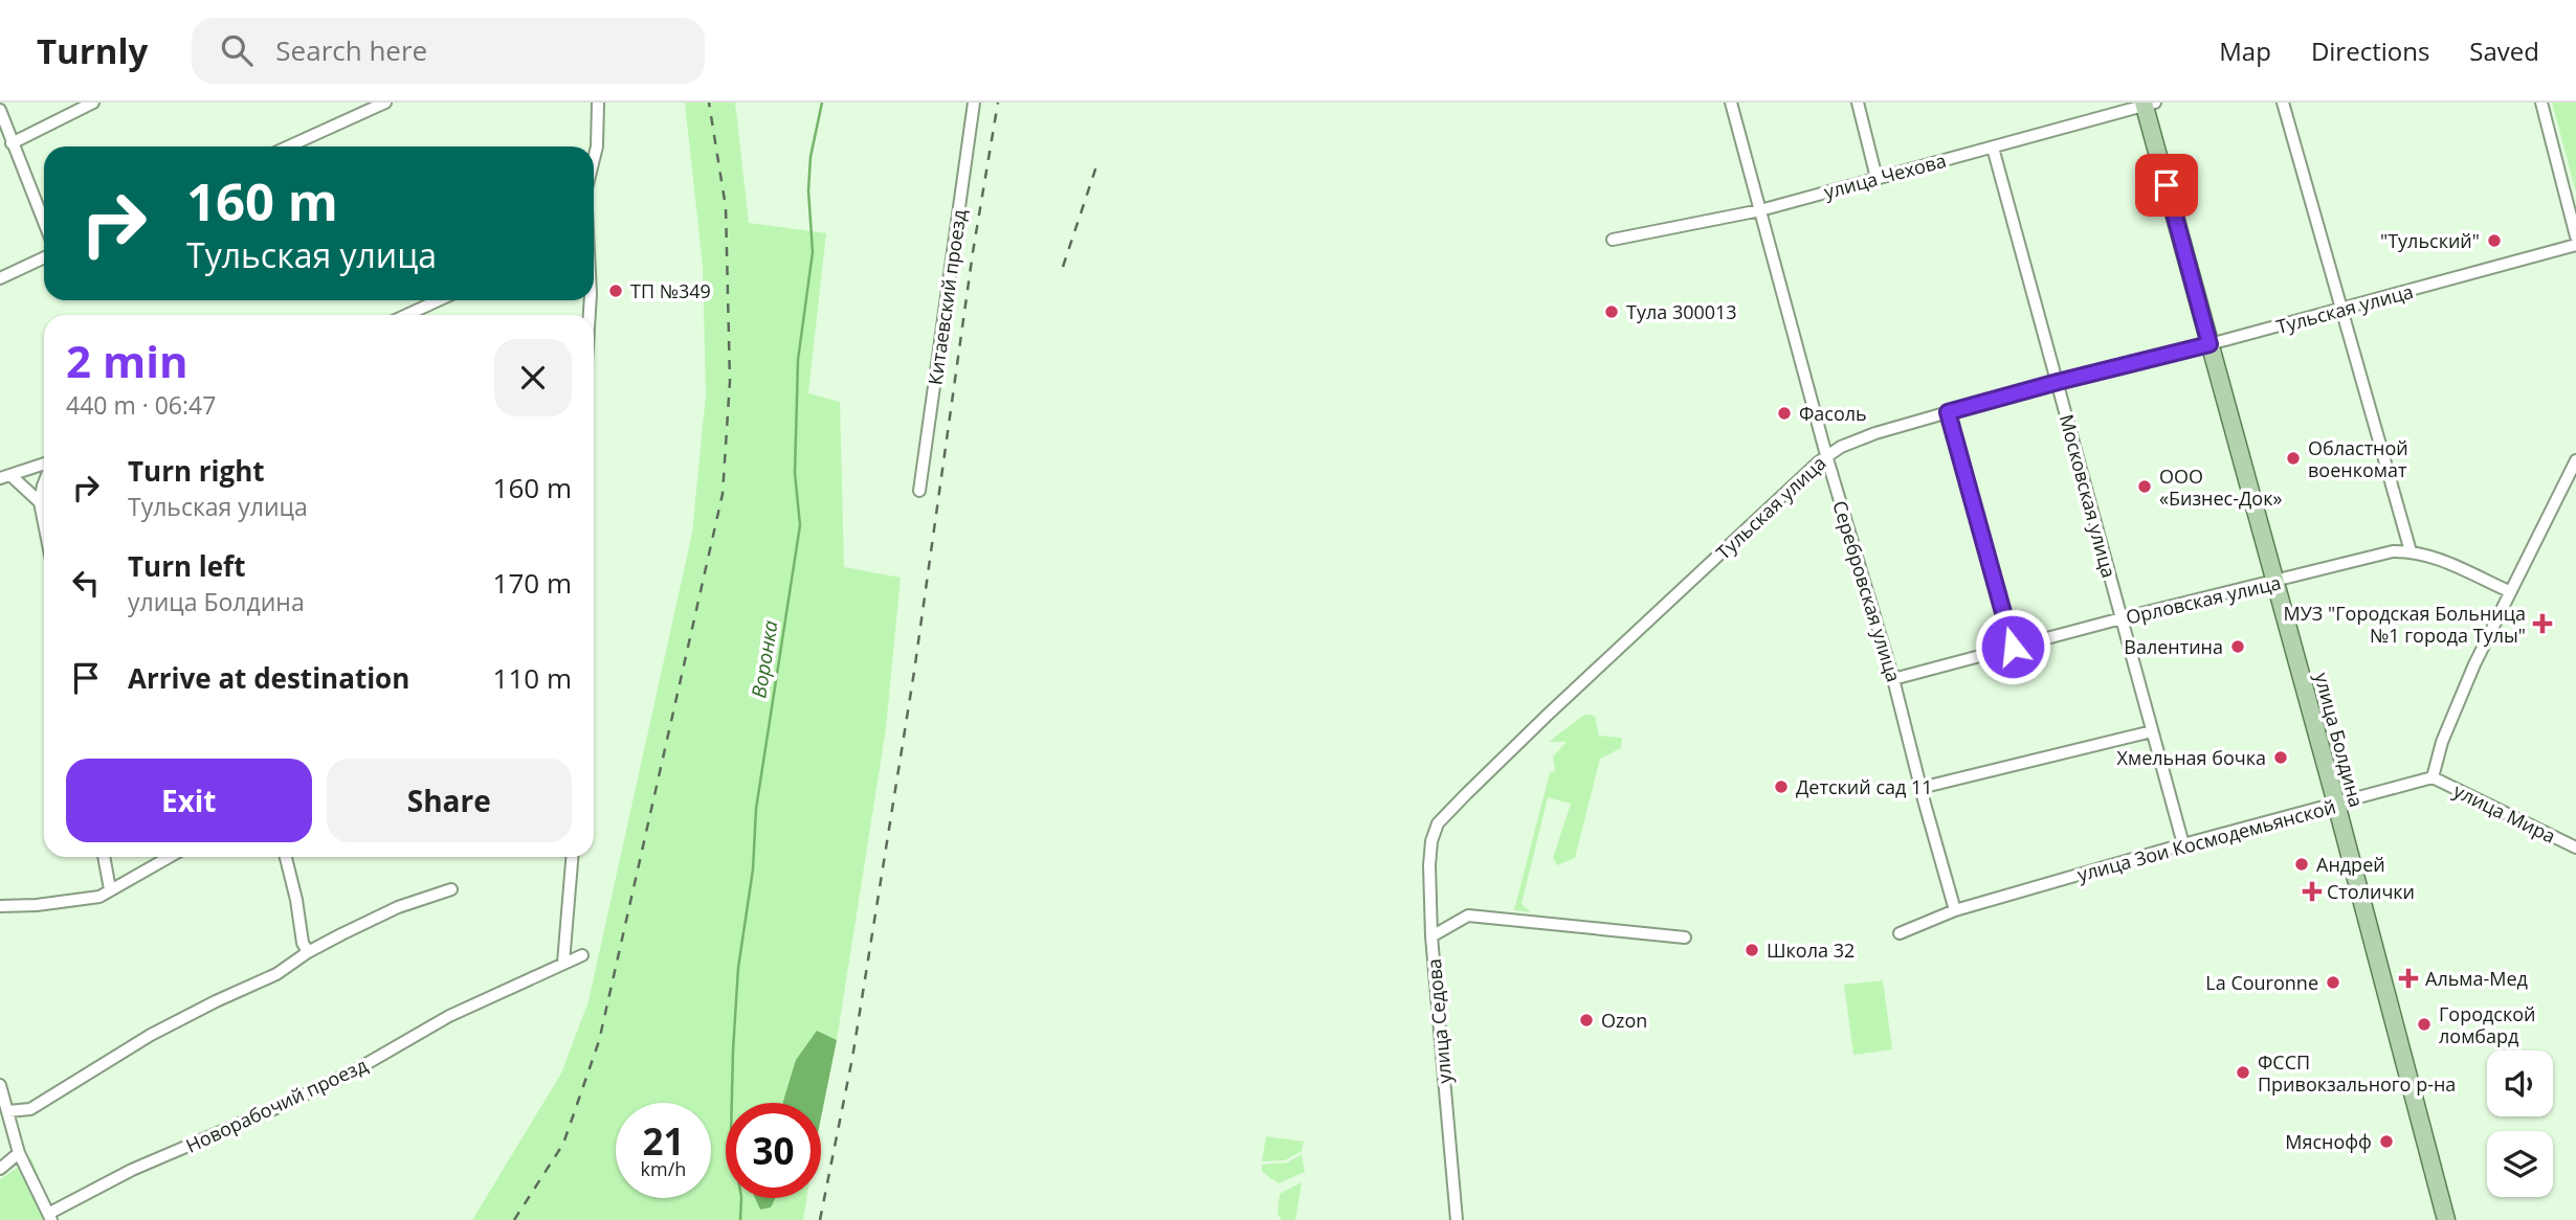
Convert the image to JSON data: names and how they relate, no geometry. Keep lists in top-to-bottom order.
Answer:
{
  "streets": {
    "main road": ["улица Болдина"],
    "street": [
      "улица Чехова",
      "Китаевский проезд",
      "Тульская улица",
      "Московская улица",
      "Серебровская улица",
      "Орловская улица",
      "улица Мира",
      "улица Зои Космодемьянской",
      "улица Седова",
      "Новорабочий проезд"
    ]
  },
  "crossings": [
    ["улица Чехова", "Московская улица"],
    ["улица Чехова", "Серебровская улица"],
    ["улица Чехова", "улица Болдина"],
    ["Тульская улица", "Московская улица"],
    ["Тульская улица", "Серебровская улица"],
    ["Тульская улица", "улица Болдина"],
    ["Тульская улица", "улица Седова"],
    ["Московская улица", "Орловская улица"],
    ["Московская улица", "улица Зои Космодемьянской"],
    ["Серебровская улица", "Орловская улица"],
    ["Серебровская улица", "улица Зои Космодемьянской"],
    ["Орловская улица", "улица Болдина"],
    ["улица Болдина", "улица Зои Космодемьянской"],
    ["улица Мира", "улица Зои Космодемьянской"]
  ],
  "water": ["Воронка"],
  "places": {
    "other": [
      "\"Тульский\"",
      "ТП №349",
      "Тула 300013",
      "Фасоль",
      "Областной военкомат",
      "ООО «Бизнес-Док»",
      "Валентина",
      "Хмельная бочка",
      "Детский сад 11",
      "Андрей",
      "Школа 32",
      "La Couronne",
      "Ozon",
      "Городской ломбард",
      "ФССП Привокзального р-на",
      "Мяснофф"
    ],
    "health": ["МУЗ \"Городская Больница №1 города Тулы\"", "Столички", "Альма-Мед"]
  },
  "page": {
    "header": "Turnly",
    "search": "Search here",
    "nav": ["Map", "Directions", "Saved"],
    "turn": ["160 m", "Тульская улица"],
    "heading": ["2 min", "440 m · 06:47"],
    "list": [
      {
        "name": "Turn right",
        "note": "Тульская улица",
        "value": "160 m"
      },
      {
        "name": "Turn left",
        "note": "улица Болдина",
        "value": "170 m"
      },
      {
        "name": "Arrive at destination",
        "value": "110 m"
      }
    ],
    "buttons": ["Exit", "Share"],
    "speed": "21 km/h",
    "limit": "30"
  }
}
